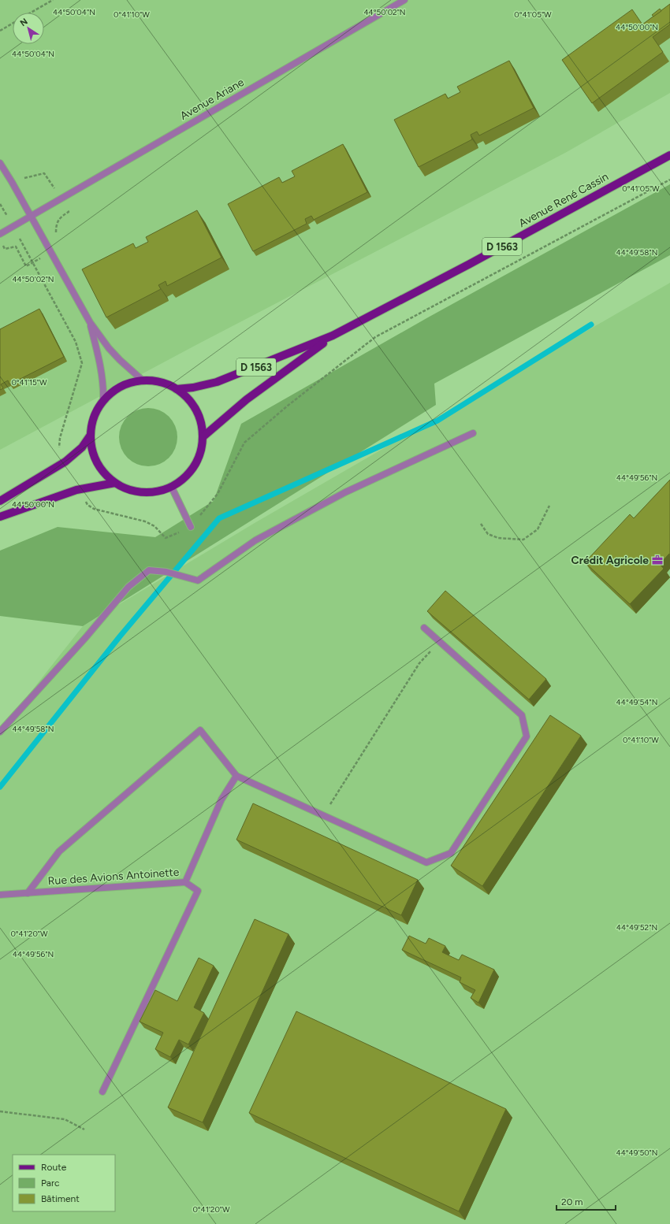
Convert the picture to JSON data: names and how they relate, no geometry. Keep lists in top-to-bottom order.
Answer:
{
  "streets": {
    "main road": ["Avenue René Cassin", "D 1563"],
    "street": ["Avenue Ariane", "Rue des Avions Antoinette"]
  },
  "places": {
    "office": ["Crédit Agricole"]
  },
  "legend": ["Route", "Parc", "Bâtiment"],
  "scale_bar": "20 m",
  "north": "top left",
  "coordinates": [
    "44°50'04\"N",
    "44°50'02\"N",
    "0°41'10\"W",
    "0°41'05\"W",
    "44°50'00\"N",
    "44°49'58\"N",
    "0°41'15\"W",
    "44°49'56\"N",
    "44°49'54\"N",
    "44°49'52\"N",
    "0°41'20\"W",
    "44°49'50\"N"
  ]
}
